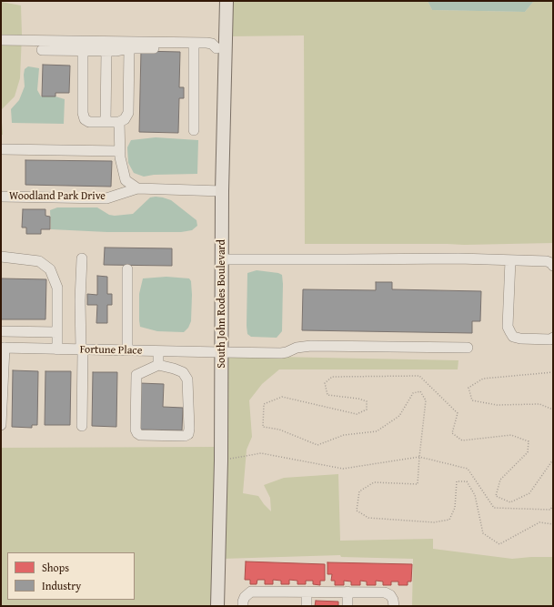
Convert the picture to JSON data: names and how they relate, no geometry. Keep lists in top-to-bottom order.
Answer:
{
  "streets": {
    "main road": ["South John Rodes Boulevard"],
    "street": ["Woodland Park Drive", "Fortune Place"]
  },
  "crossings": [
    ["Woodland Park Drive", "South John Rodes Boulevard"],
    ["South John Rodes Boulevard", "Fortune Place"]
  ],
  "legend": ["Shops", "Industry"]
}
